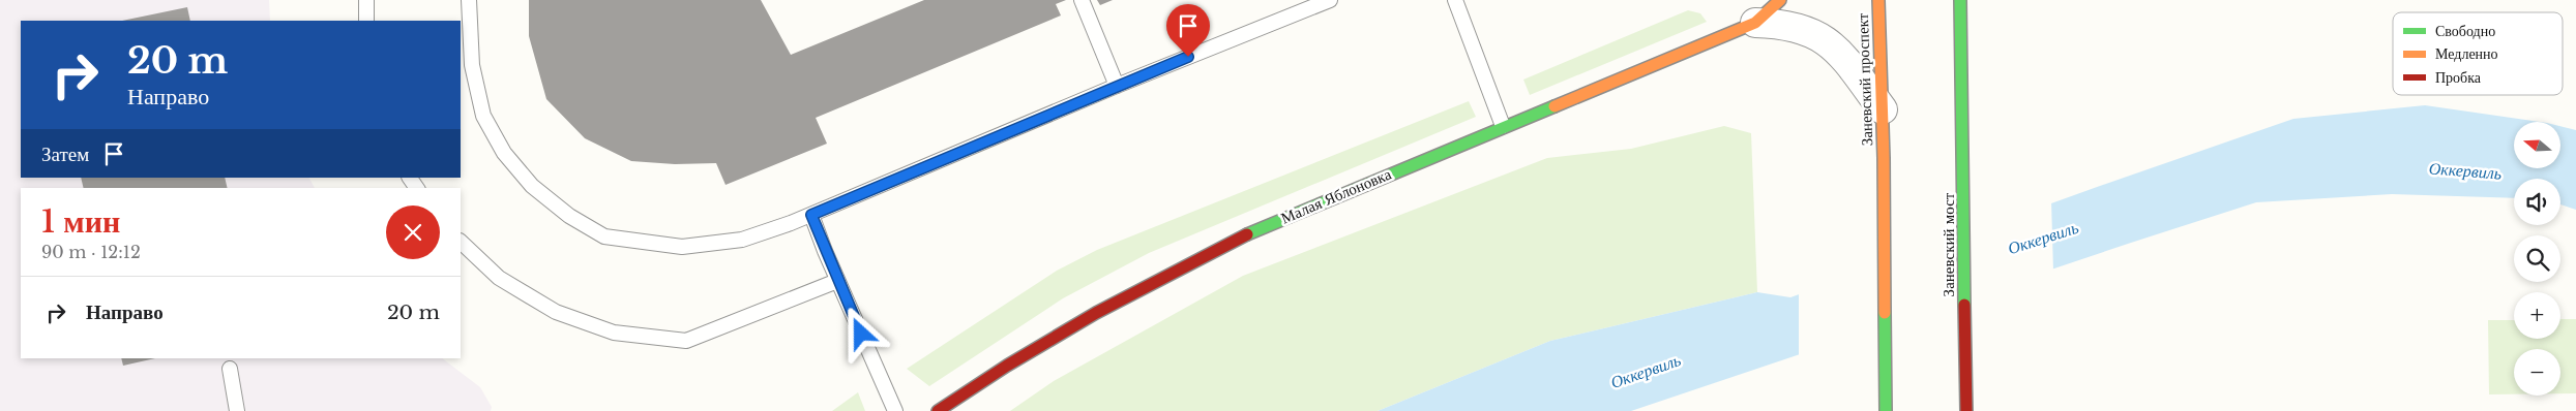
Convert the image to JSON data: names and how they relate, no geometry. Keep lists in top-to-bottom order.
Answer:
{
  "streets": {
    "street": ["Заневский проспект", "Малая Яблоновка", "Заневский мост"]
  },
  "crossings": [
    ["Заневский проспект", "Малая Яблоновка"]
  ],
  "water": ["Оккервиль"],
  "legend": ["Свободно", "Медленно", "Пробка"],
  "north": "left",
  "page": {
    "turn": ["20 m", "Направо"],
    "map_buttons": ["+", "−"],
    "then": "Затем",
    "heading": ["1 мин", "90 m · 12:12"],
    "list": [
      {
        "name": "Направо",
        "value": "20 m"
      }
    ]
  }
}
